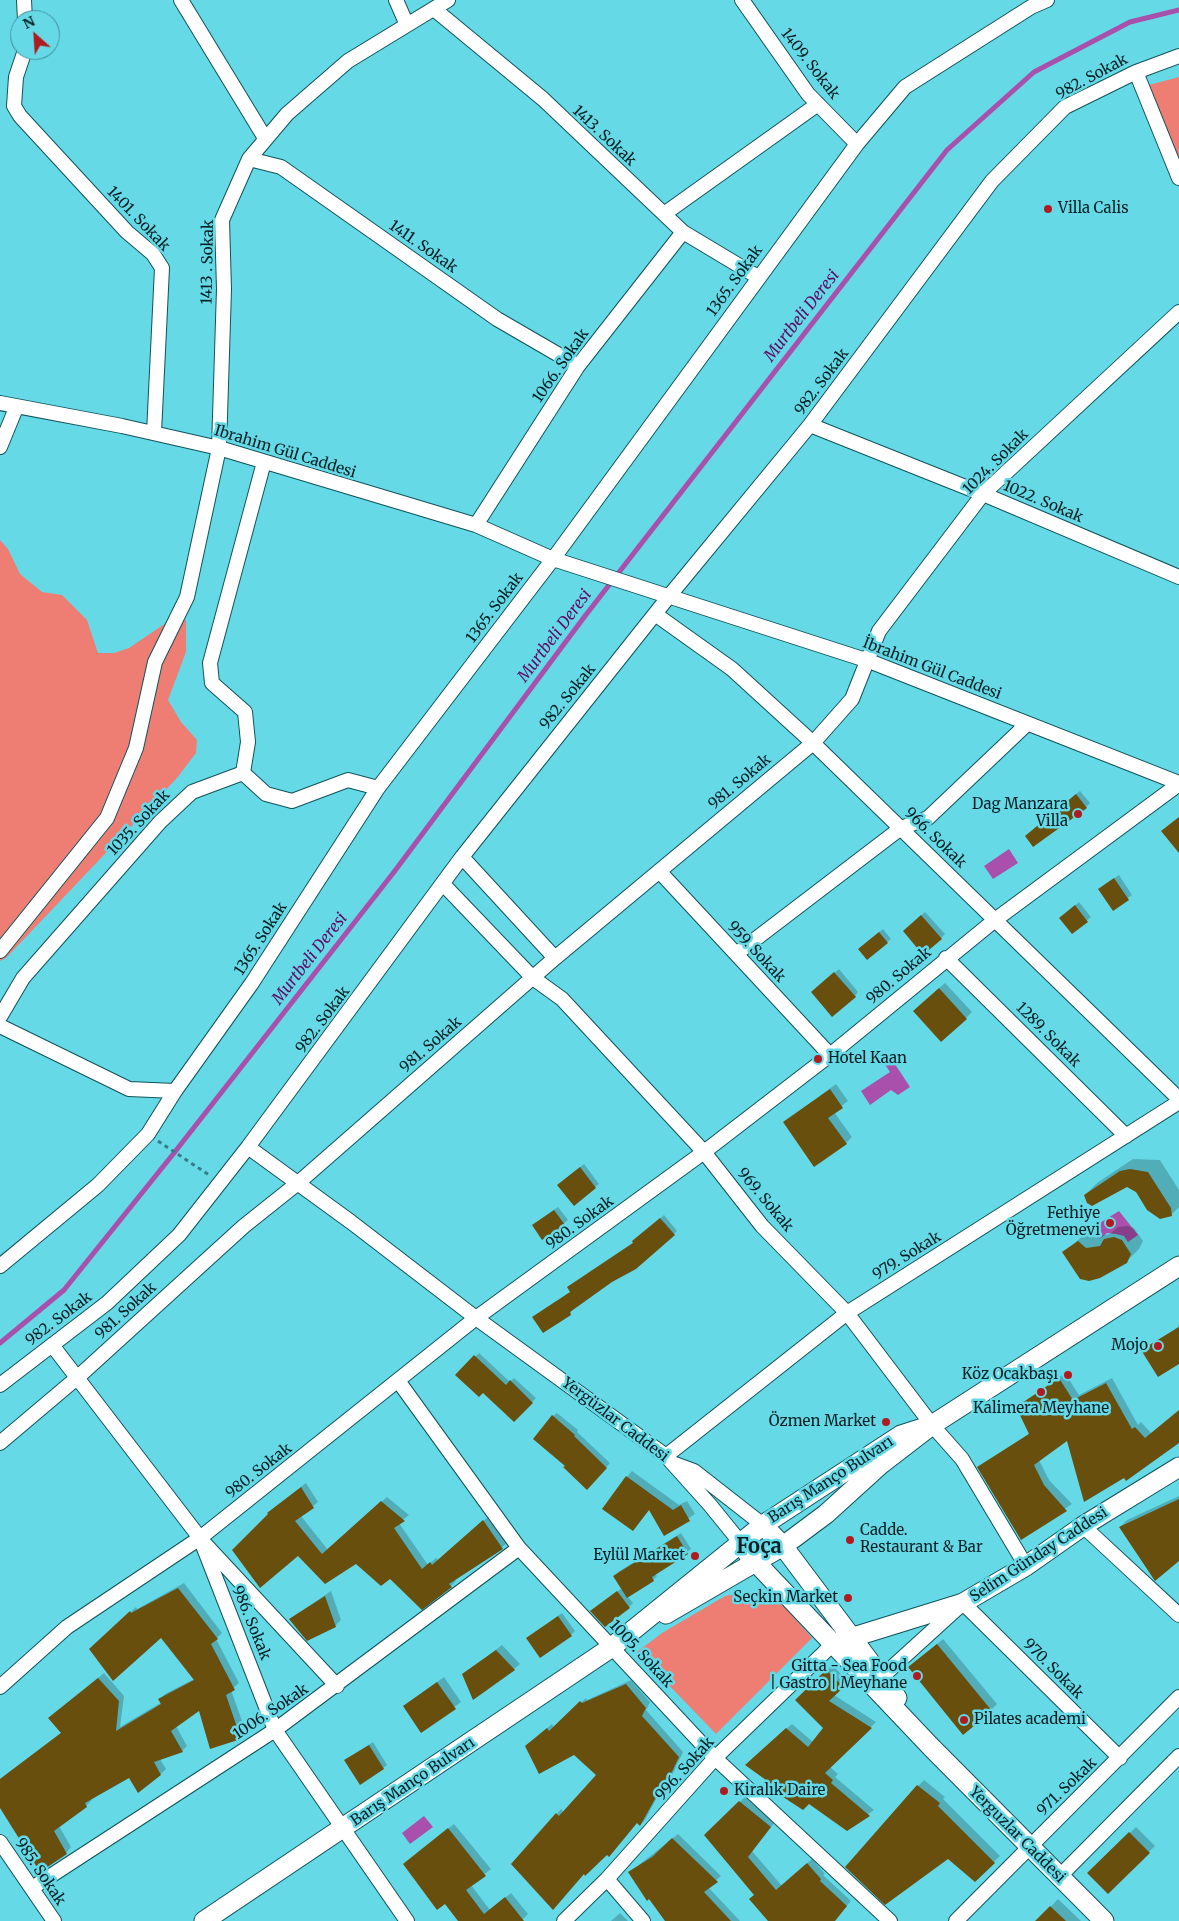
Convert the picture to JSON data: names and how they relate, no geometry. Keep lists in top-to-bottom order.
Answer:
{
  "streets": {
    "main road": [
      "Yergüzlar Caddesi",
      "Barış Manço Bulvarı",
      "Selim Günday Caddesi",
      "Yerguzlar Caddesi"
    ],
    "street": [
      "1409. Sokak",
      "982. Sokak",
      "1413. Sokak",
      "1401. Sokak",
      "1411. Sokak",
      "1413 . Sokak",
      "1365. Sokak",
      "1066. Sokak",
      "Ibrahim Gül Caddesi",
      "1024. Sokak",
      "1022. Sokak",
      "İbrahim Gül Caddesi",
      "981. Sokak",
      "1035. Sokak",
      "966. Sokak",
      "959. Sokak",
      "980. Sokak",
      "1289. Sokak",
      "969. Sokak",
      "979. Sokak",
      "986. Sokak",
      "1005. Sokak",
      "970. Sokak",
      "1006. Sokak",
      "996. Sokak",
      "971. Sokak",
      "985. Sokak"
    ]
  },
  "crossings": [
    ["1409. Sokak", "1365. Sokak"],
    ["982. Sokak", "1022. Sokak"],
    ["982. Sokak", "İbrahim Gül Caddesi"],
    ["982. Sokak", "966. Sokak"],
    ["982. Sokak", "969. Sokak"],
    ["982. Sokak", "Yergüzlar Caddesi"],
    ["982. Sokak", "986. Sokak"],
    ["1413. Sokak", "1413 . Sokak"],
    ["1413. Sokak", "1365. Sokak"],
    ["1413. Sokak", "1066. Sokak"],
    ["1401. Sokak", "Ibrahim Gül Caddesi"],
    ["1411. Sokak", "1413 . Sokak"],
    ["1411. Sokak", "1066. Sokak"],
    ["1413 . Sokak", "Ibrahim Gül Caddesi"],
    ["1365. Sokak", "Ibrahim Gül Caddesi"],
    ["1365. Sokak", "İbrahim Gül Caddesi"],
    ["1066. Sokak", "Ibrahim Gül Caddesi"],
    ["Ibrahim Gül Caddesi", "İbrahim Gül Caddesi"],
    ["1024. Sokak", "1022. Sokak"],
    ["1024. Sokak", "İbrahim Gül Caddesi"],
    ["1024. Sokak", "981. Sokak"],
    ["İbrahim Gül Caddesi", "981. Sokak"],
    ["İbrahim Gül Caddesi", "980. Sokak"],
    ["981. Sokak", "966. Sokak"],
    ["981. Sokak", "959. Sokak"],
    ["981. Sokak", "969. Sokak"],
    ["981. Sokak", "Yergüzlar Caddesi"],
    ["981. Sokak", "986. Sokak"],
    ["966. Sokak", "980. Sokak"],
    ["966. Sokak", "979. Sokak"],
    ["959. Sokak", "980. Sokak"],
    ["980. Sokak", "1289. Sokak"],
    ["980. Sokak", "969. Sokak"],
    ["980. Sokak", "Yergüzlar Caddesi"],
    ["980. Sokak", "986. Sokak"],
    ["980. Sokak", "1005. Sokak"],
    ["1289. Sokak", "979. Sokak"],
    ["969. Sokak", "979. Sokak"],
    ["969. Sokak", "Barış Manço Bulvarı"],
    ["969. Sokak", "Selim Günday Caddesi"],
    ["979. Sokak", "Yergüzlar Caddesi"],
    ["Yergüzlar Caddesi", "Barış Manço Bulvarı"],
    ["Yergüzlar Caddesi", "Selim Günday Caddesi"],
    ["Yergüzlar Caddesi", "996. Sokak"],
    ["Yergüzlar Caddesi", "Yerguzlar Caddesi"],
    ["Barış Manço Bulvarı", "986. Sokak"],
    ["Barış Manço Bulvarı", "1005. Sokak"],
    ["Selim Günday Caddesi", "970. Sokak"],
    ["Selim Günday Caddesi", "996. Sokak"],
    ["986. Sokak", "1006. Sokak"],
    ["1005. Sokak", "1006. Sokak"],
    ["1005. Sokak", "996. Sokak"],
    ["970. Sokak", "971. Sokak"],
    ["1006. Sokak", "985. Sokak"],
    ["971. Sokak", "Yerguzlar Caddesi"]
  ],
  "districts": ["Foça"],
  "water": ["Murtbeli Deresi"],
  "places": [
    "Villa Calis",
    "Dag Manzara Villa",
    "Hotel Kaan",
    "Fethiye Öğretmenevi",
    "Mojo",
    "Köz Ocakbaşı",
    "Kalimera Meyhane",
    "Özmen Market",
    "Cadde. Restaurant & Bar",
    "Eylül Market",
    "Seçkin Market",
    "Gitta - Sea Food | Gastro | Meyhane",
    "Pilates academi",
    "Kiralık Daire"
  ],
  "north": "top left"
}
